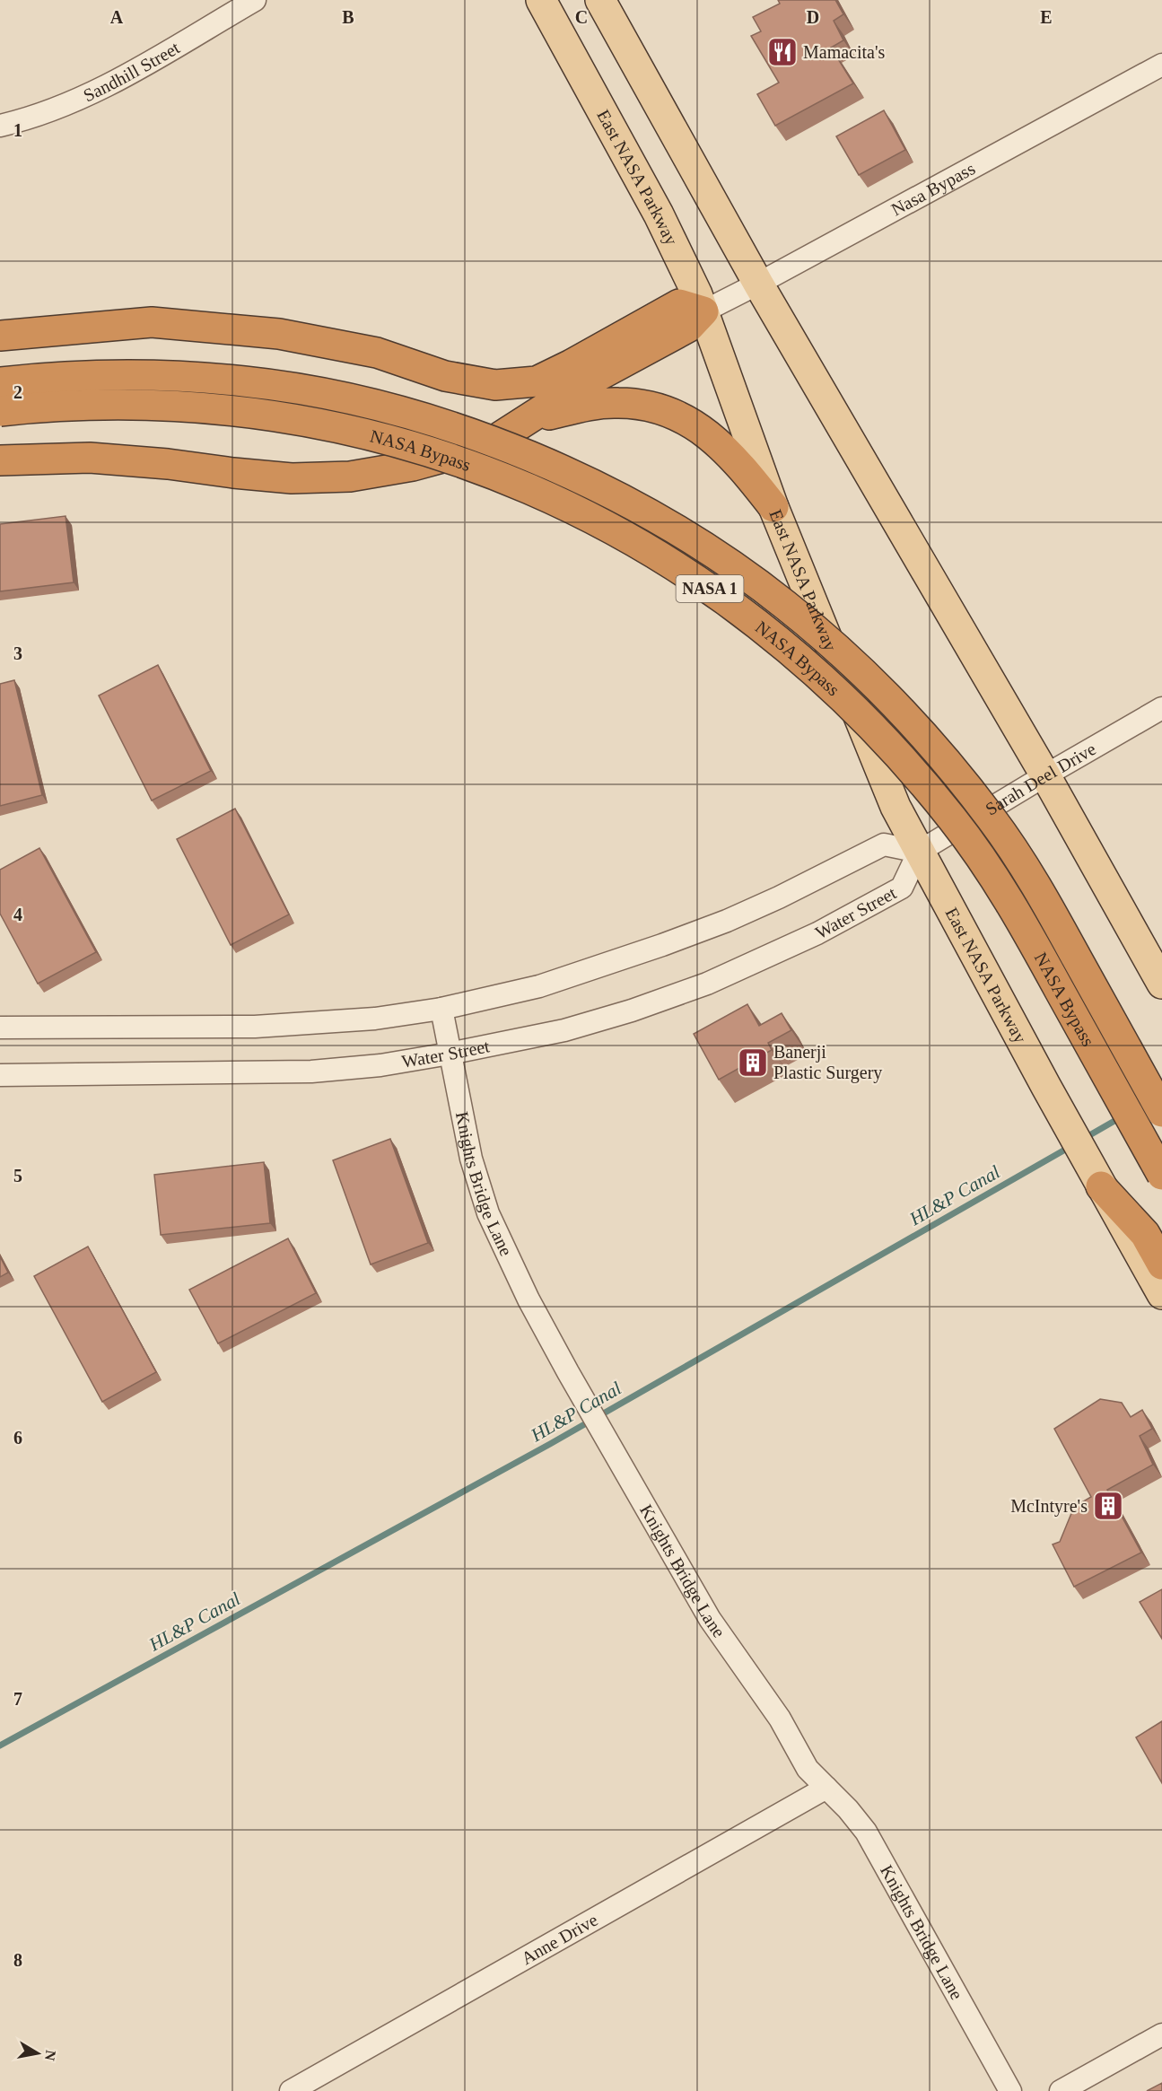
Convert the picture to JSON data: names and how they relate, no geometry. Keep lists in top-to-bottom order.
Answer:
{
  "streets": {
    "highway": ["NASA Bypass", "NASA 1"],
    "main road": ["East NASA Parkway"],
    "street": [
      "Sandhill Street",
      "Nasa Bypass",
      "Sarah Deel Drive",
      "Water Street",
      "Knights Bridge Lane",
      "Anne Drive"
    ]
  },
  "crossings": [
    ["East NASA Parkway", "Nasa Bypass"],
    ["East NASA Parkway", "Sarah Deel Drive"],
    ["East NASA Parkway", "Water Street"],
    ["Sarah Deel Drive", "Water Street"],
    ["Water Street", "Knights Bridge Lane"],
    ["Knights Bridge Lane", "Anne Drive"]
  ],
  "water": ["HL&P Canal"],
  "places": {
    "restaurant": ["Mamacita's"],
    "building": ["Banerji Plastic Surgery", "McIntyre's"]
  },
  "north": "right",
  "grid": {
    "columns": [
      "A",
      "B",
      "C",
      "D",
      "E"
    ],
    "rows": [
      "1",
      "2",
      "3",
      "4",
      "5",
      "6",
      "7",
      "8"
    ]
  }
}
